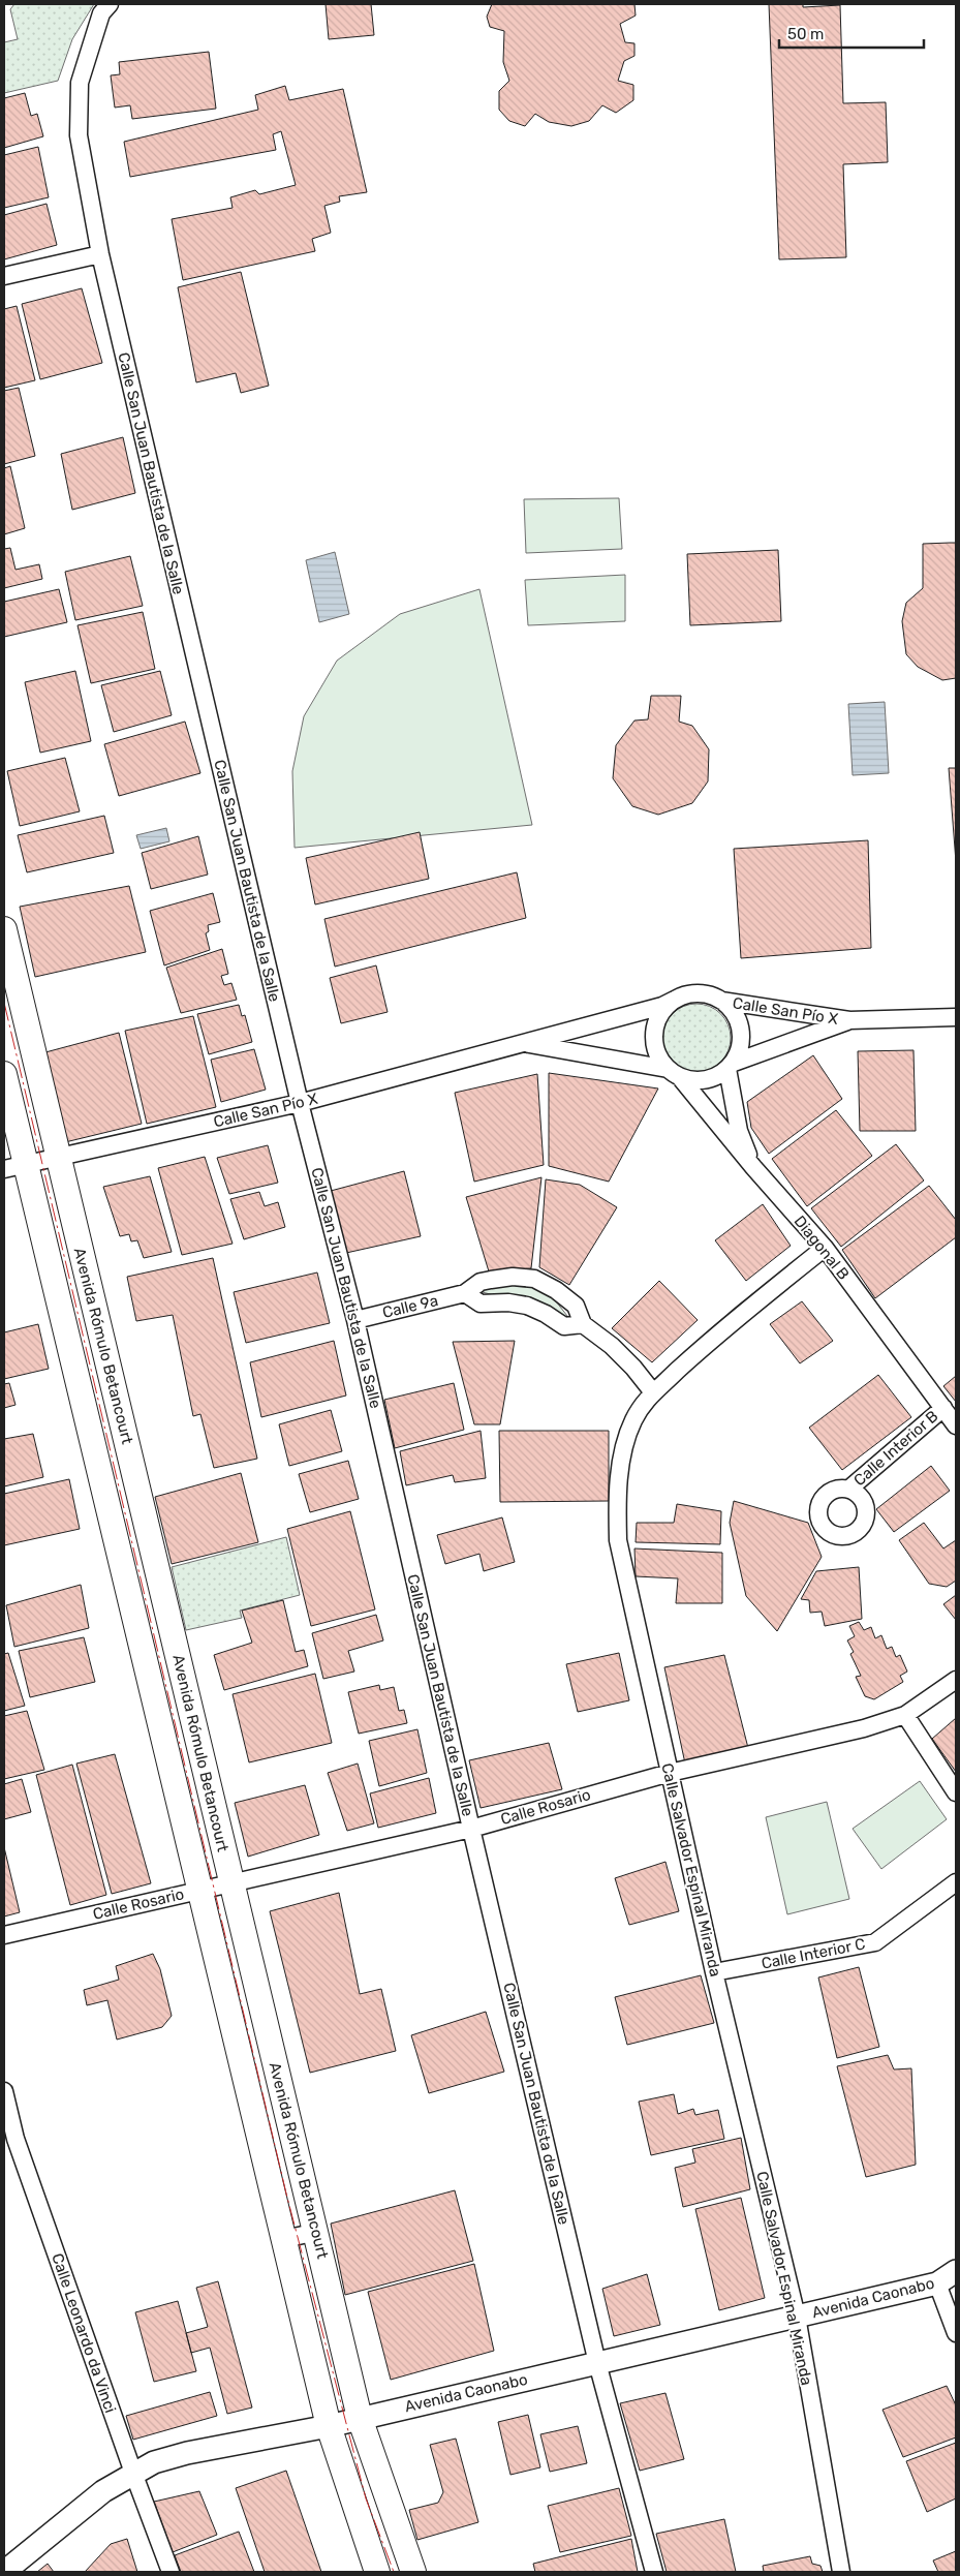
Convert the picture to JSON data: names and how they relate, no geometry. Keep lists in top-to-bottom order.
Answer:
{
  "streets": {
    "main road": ["Avenida Rómulo Betancourt"],
    "street": [
      "Calle San Juan Bautista de la Salle",
      "Calle San Pío X",
      "Diagonal B",
      "Calle 9a",
      "Calle Interior B",
      "Calle Rosario",
      "Calle Salvador Espinal Miranda",
      "Calle Interior C",
      "Avenida Caonabo",
      "Calle Leonardo da Vinci"
    ]
  },
  "crossings": [
    ["Calle San Juan Bautista de la Salle", "Calle San Pío X"],
    ["Calle San Juan Bautista de la Salle", "Calle 9a"],
    ["Calle San Juan Bautista de la Salle", "Calle Rosario"],
    ["Calle San Juan Bautista de la Salle", "Avenida Caonabo"],
    ["Calle San Pío X", "Diagonal B"],
    ["Calle San Pío X", "Avenida Rómulo Betancourt"],
    ["Diagonal B", "Calle Interior B"],
    ["Diagonal B", "Calle Salvador Espinal Miranda"],
    ["Calle 9a", "Calle Salvador Espinal Miranda"],
    ["Avenida Rómulo Betancourt", "Calle Rosario"],
    ["Avenida Rómulo Betancourt", "Avenida Caonabo"],
    ["Calle Rosario", "Calle Salvador Espinal Miranda"],
    ["Calle Salvador Espinal Miranda", "Calle Interior C"],
    ["Calle Salvador Espinal Miranda", "Avenida Caonabo"],
    ["Avenida Caonabo", "Calle Leonardo da Vinci"]
  ],
  "scale_bar": "50 m"
}
